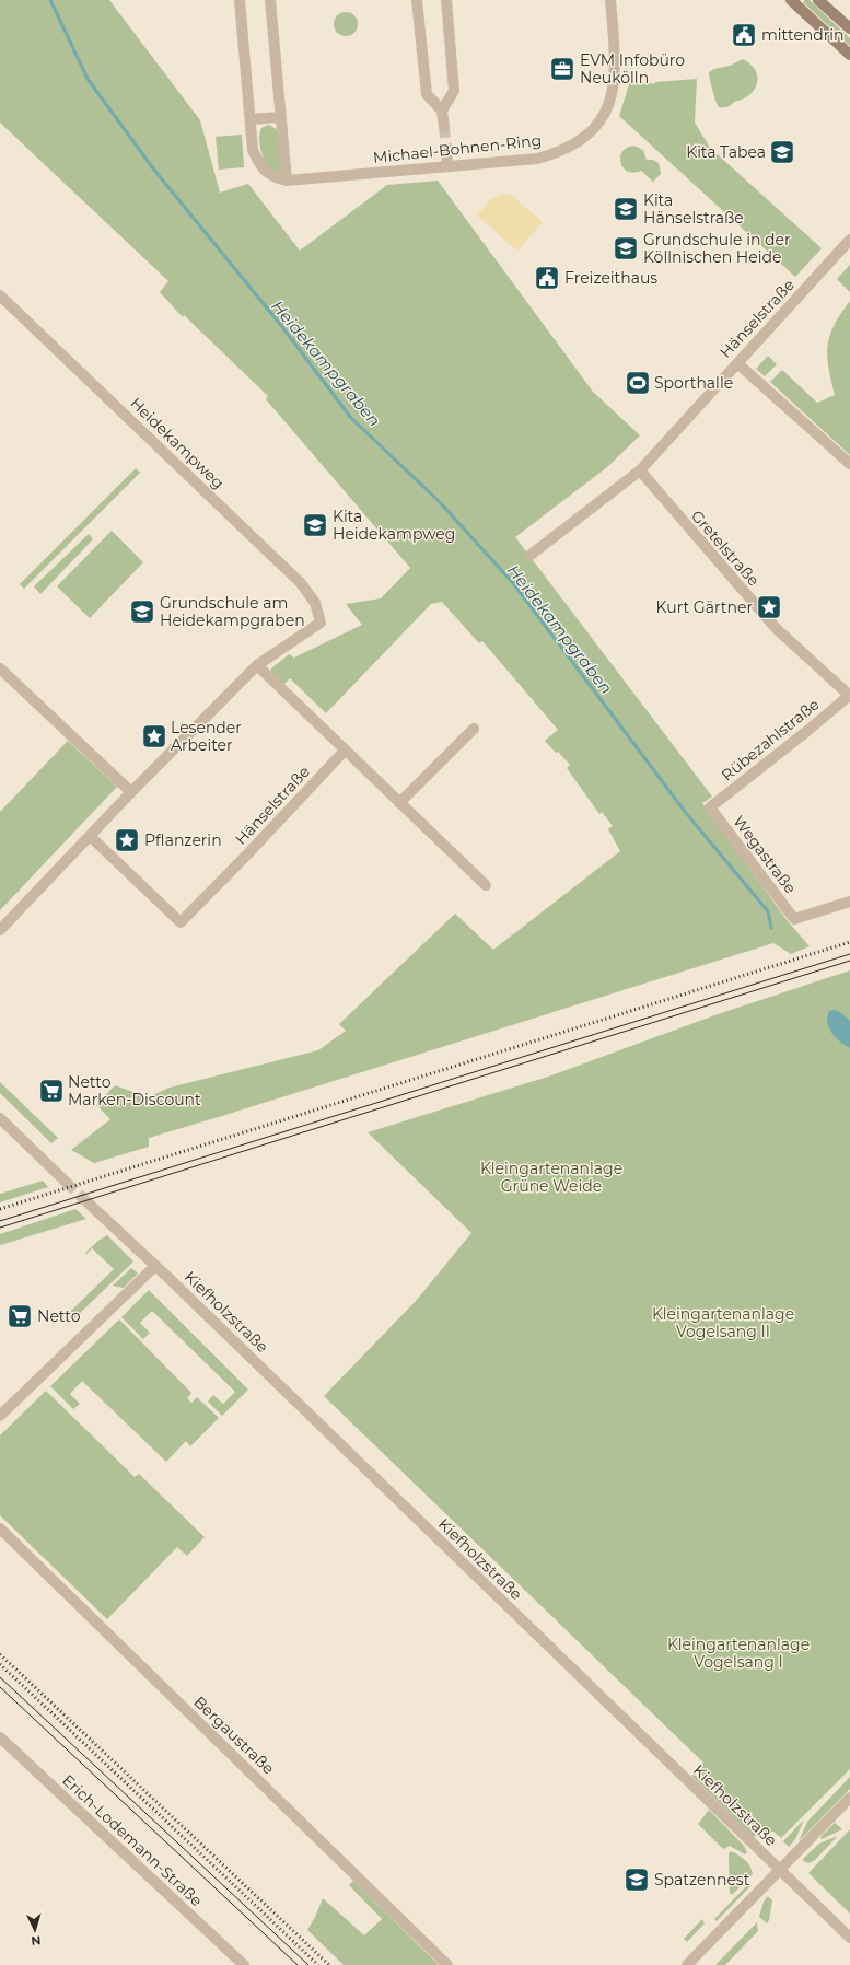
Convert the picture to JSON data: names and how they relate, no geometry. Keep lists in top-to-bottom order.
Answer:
{
  "streets": {
    "street": [
      "Michael-Bohnen-Ring",
      "Hänselstraße",
      "Heidekampweg",
      "Gretelstraße",
      "Rübezahlstraße",
      "Wegastraße",
      "Kiefholzstraße",
      "Bergaustraße",
      "Erich-Lodemann-Straße"
    ]
  },
  "crossings": [
    ["Hänselstraße", "Gretelstraße"],
    ["Gretelstraße", "Rübezahlstraße"],
    ["Rübezahlstraße", "Wegastraße"]
  ],
  "water": ["Heidekampgraben"],
  "parks": ["Kleingartenanlage Grüne Weide", "Kleingartenanlage Vogelsang II", "Kleingartenanlage Vogelsang I"],
  "places": {
    "public building": ["mittendrin", "Freizeithaus"],
    "office": ["EVM Infobüro Neukölln"],
    "school or university": [
      "Kita Tabea",
      "Kita Hänselstraße",
      "Grundschule in der Köllnischen Heide",
      "Kita Heidekampweg",
      "Grundschule am Heidekampgraben",
      "Spatzennest"
    ],
    "sports": ["Sporthalle"],
    "place": ["Kurt Gärtner", "Lesender Arbeiter", "Pflanzerin"],
    "supermarket": ["Netto Marken-Discount", "Netto"]
  },
  "north": "bottom"
}
